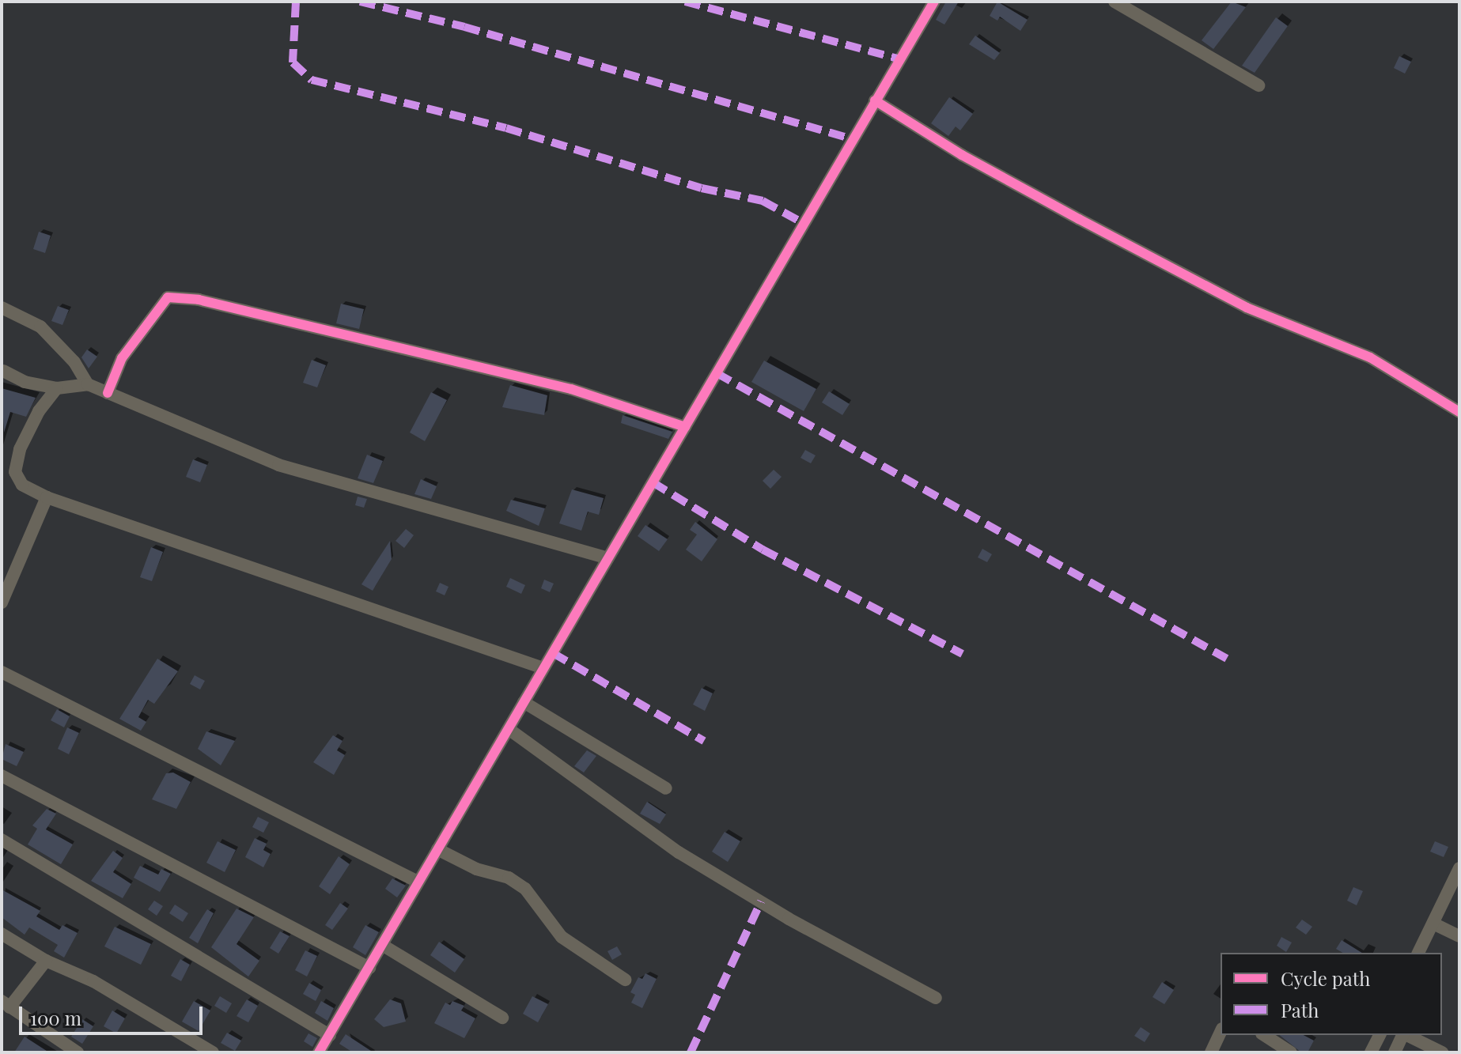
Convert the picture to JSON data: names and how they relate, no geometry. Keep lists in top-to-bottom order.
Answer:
{
  "legend": ["Cycle path", "Path"],
  "scale_bar": "100 m"
}
